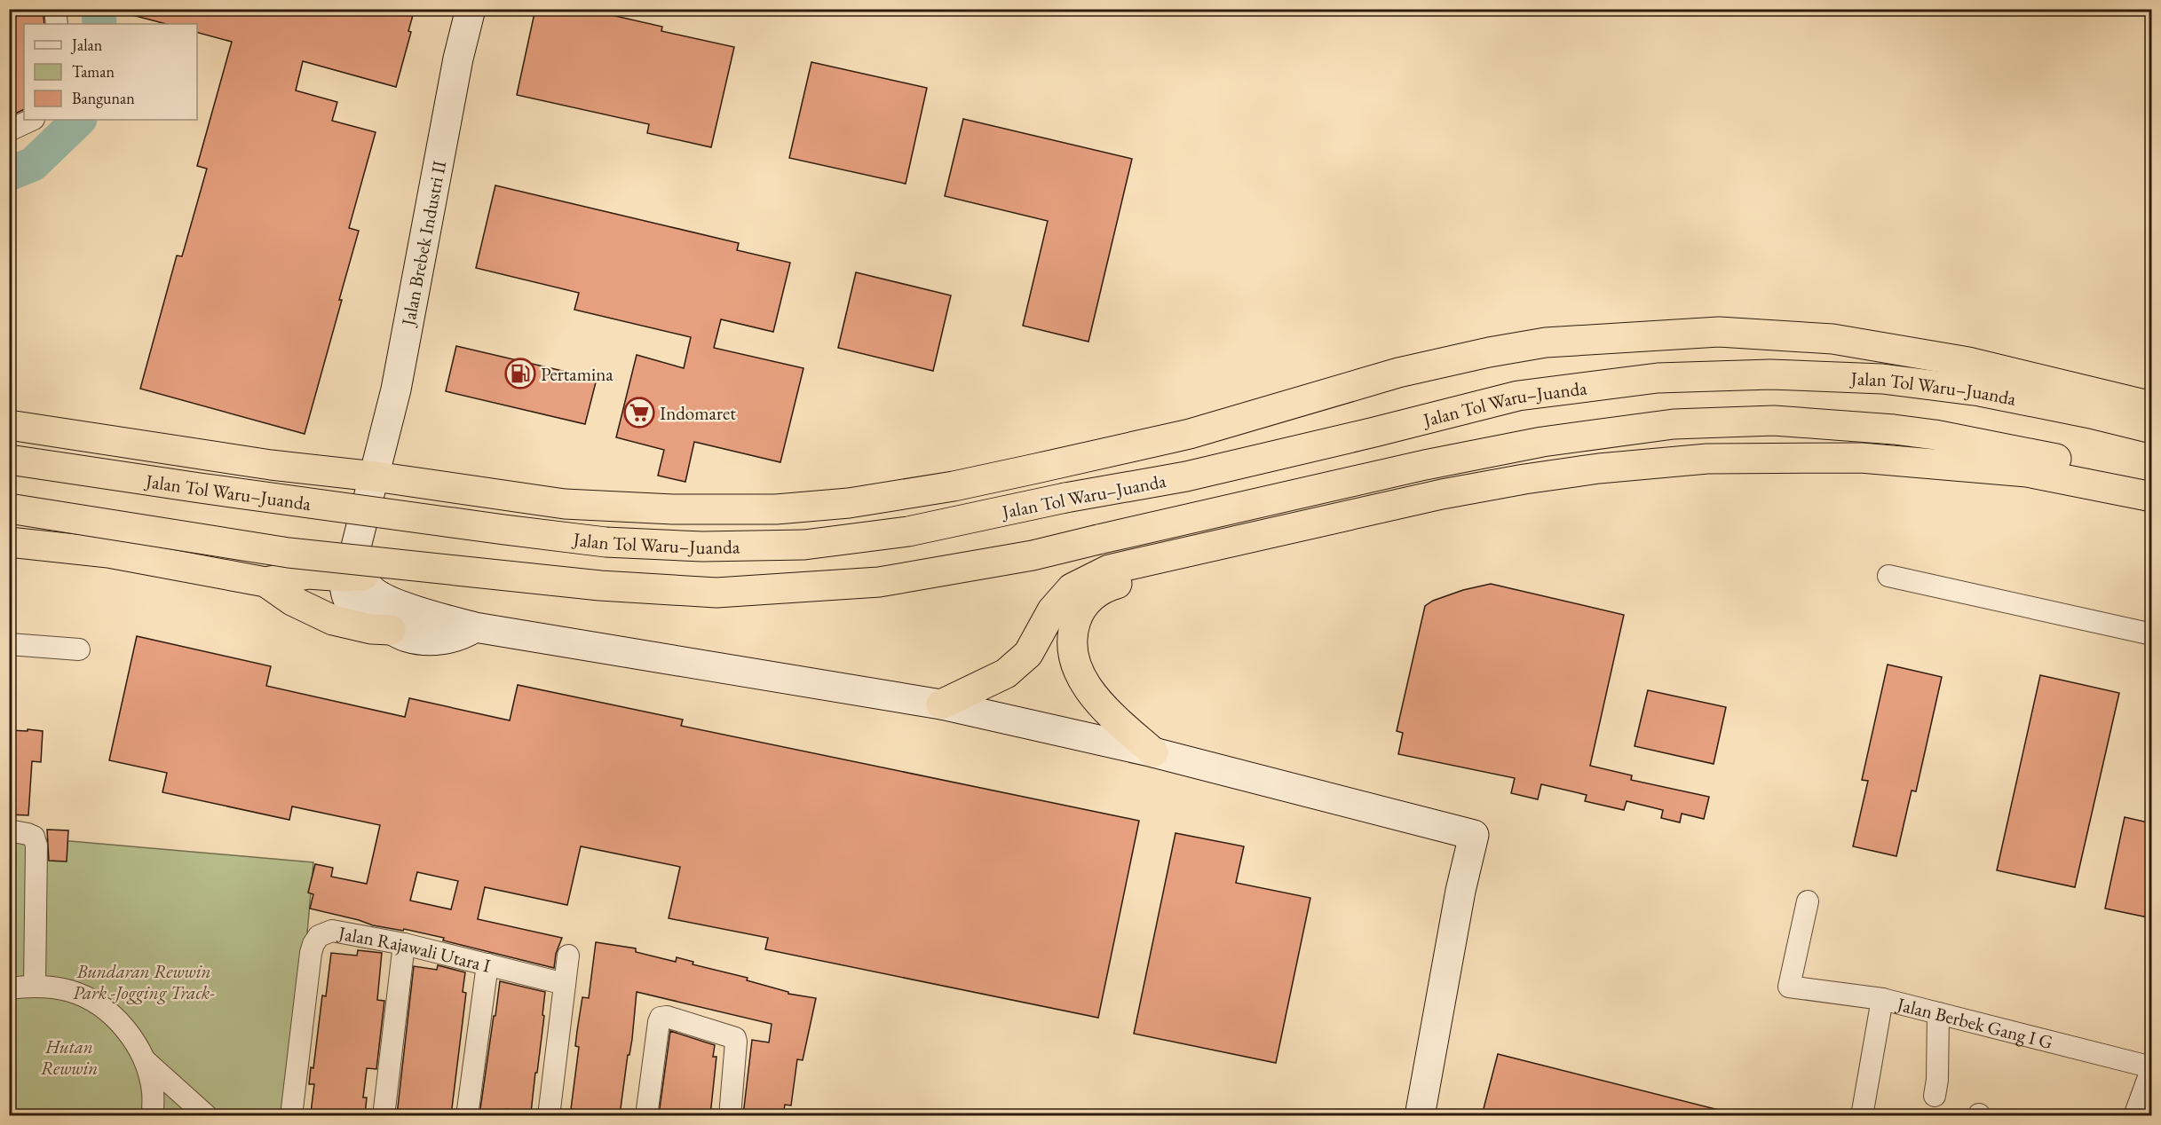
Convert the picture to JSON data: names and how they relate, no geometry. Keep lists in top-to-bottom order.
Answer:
{
  "streets": {
    "highway": ["Jalan Tol Waru–Juanda"],
    "street": ["Jalan Brebek Industri II", "Jalan Rajawali Utara I", "Jalan Berbek Gang I G"]
  },
  "parks": ["Bundaran Rewwin Park -Jogging Track-", "Hutan Rewwin"],
  "places": {
    "fuel station": ["Pertamina"],
    "supermarket": ["Indomaret"]
  },
  "legend": ["Jalan", "Taman", "Bangunan"]
}
